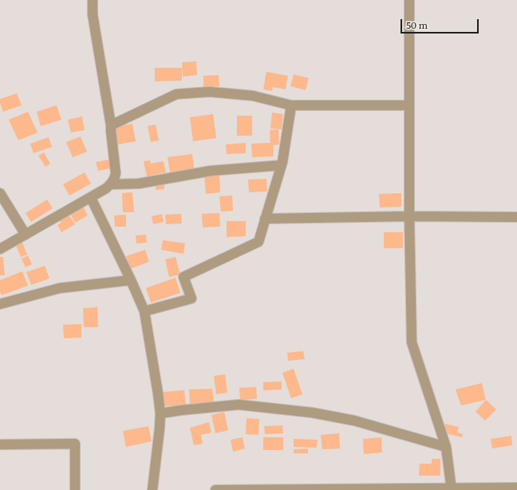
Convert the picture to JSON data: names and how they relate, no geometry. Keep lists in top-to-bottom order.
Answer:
{
  "scale_bar": "50 m"
}
